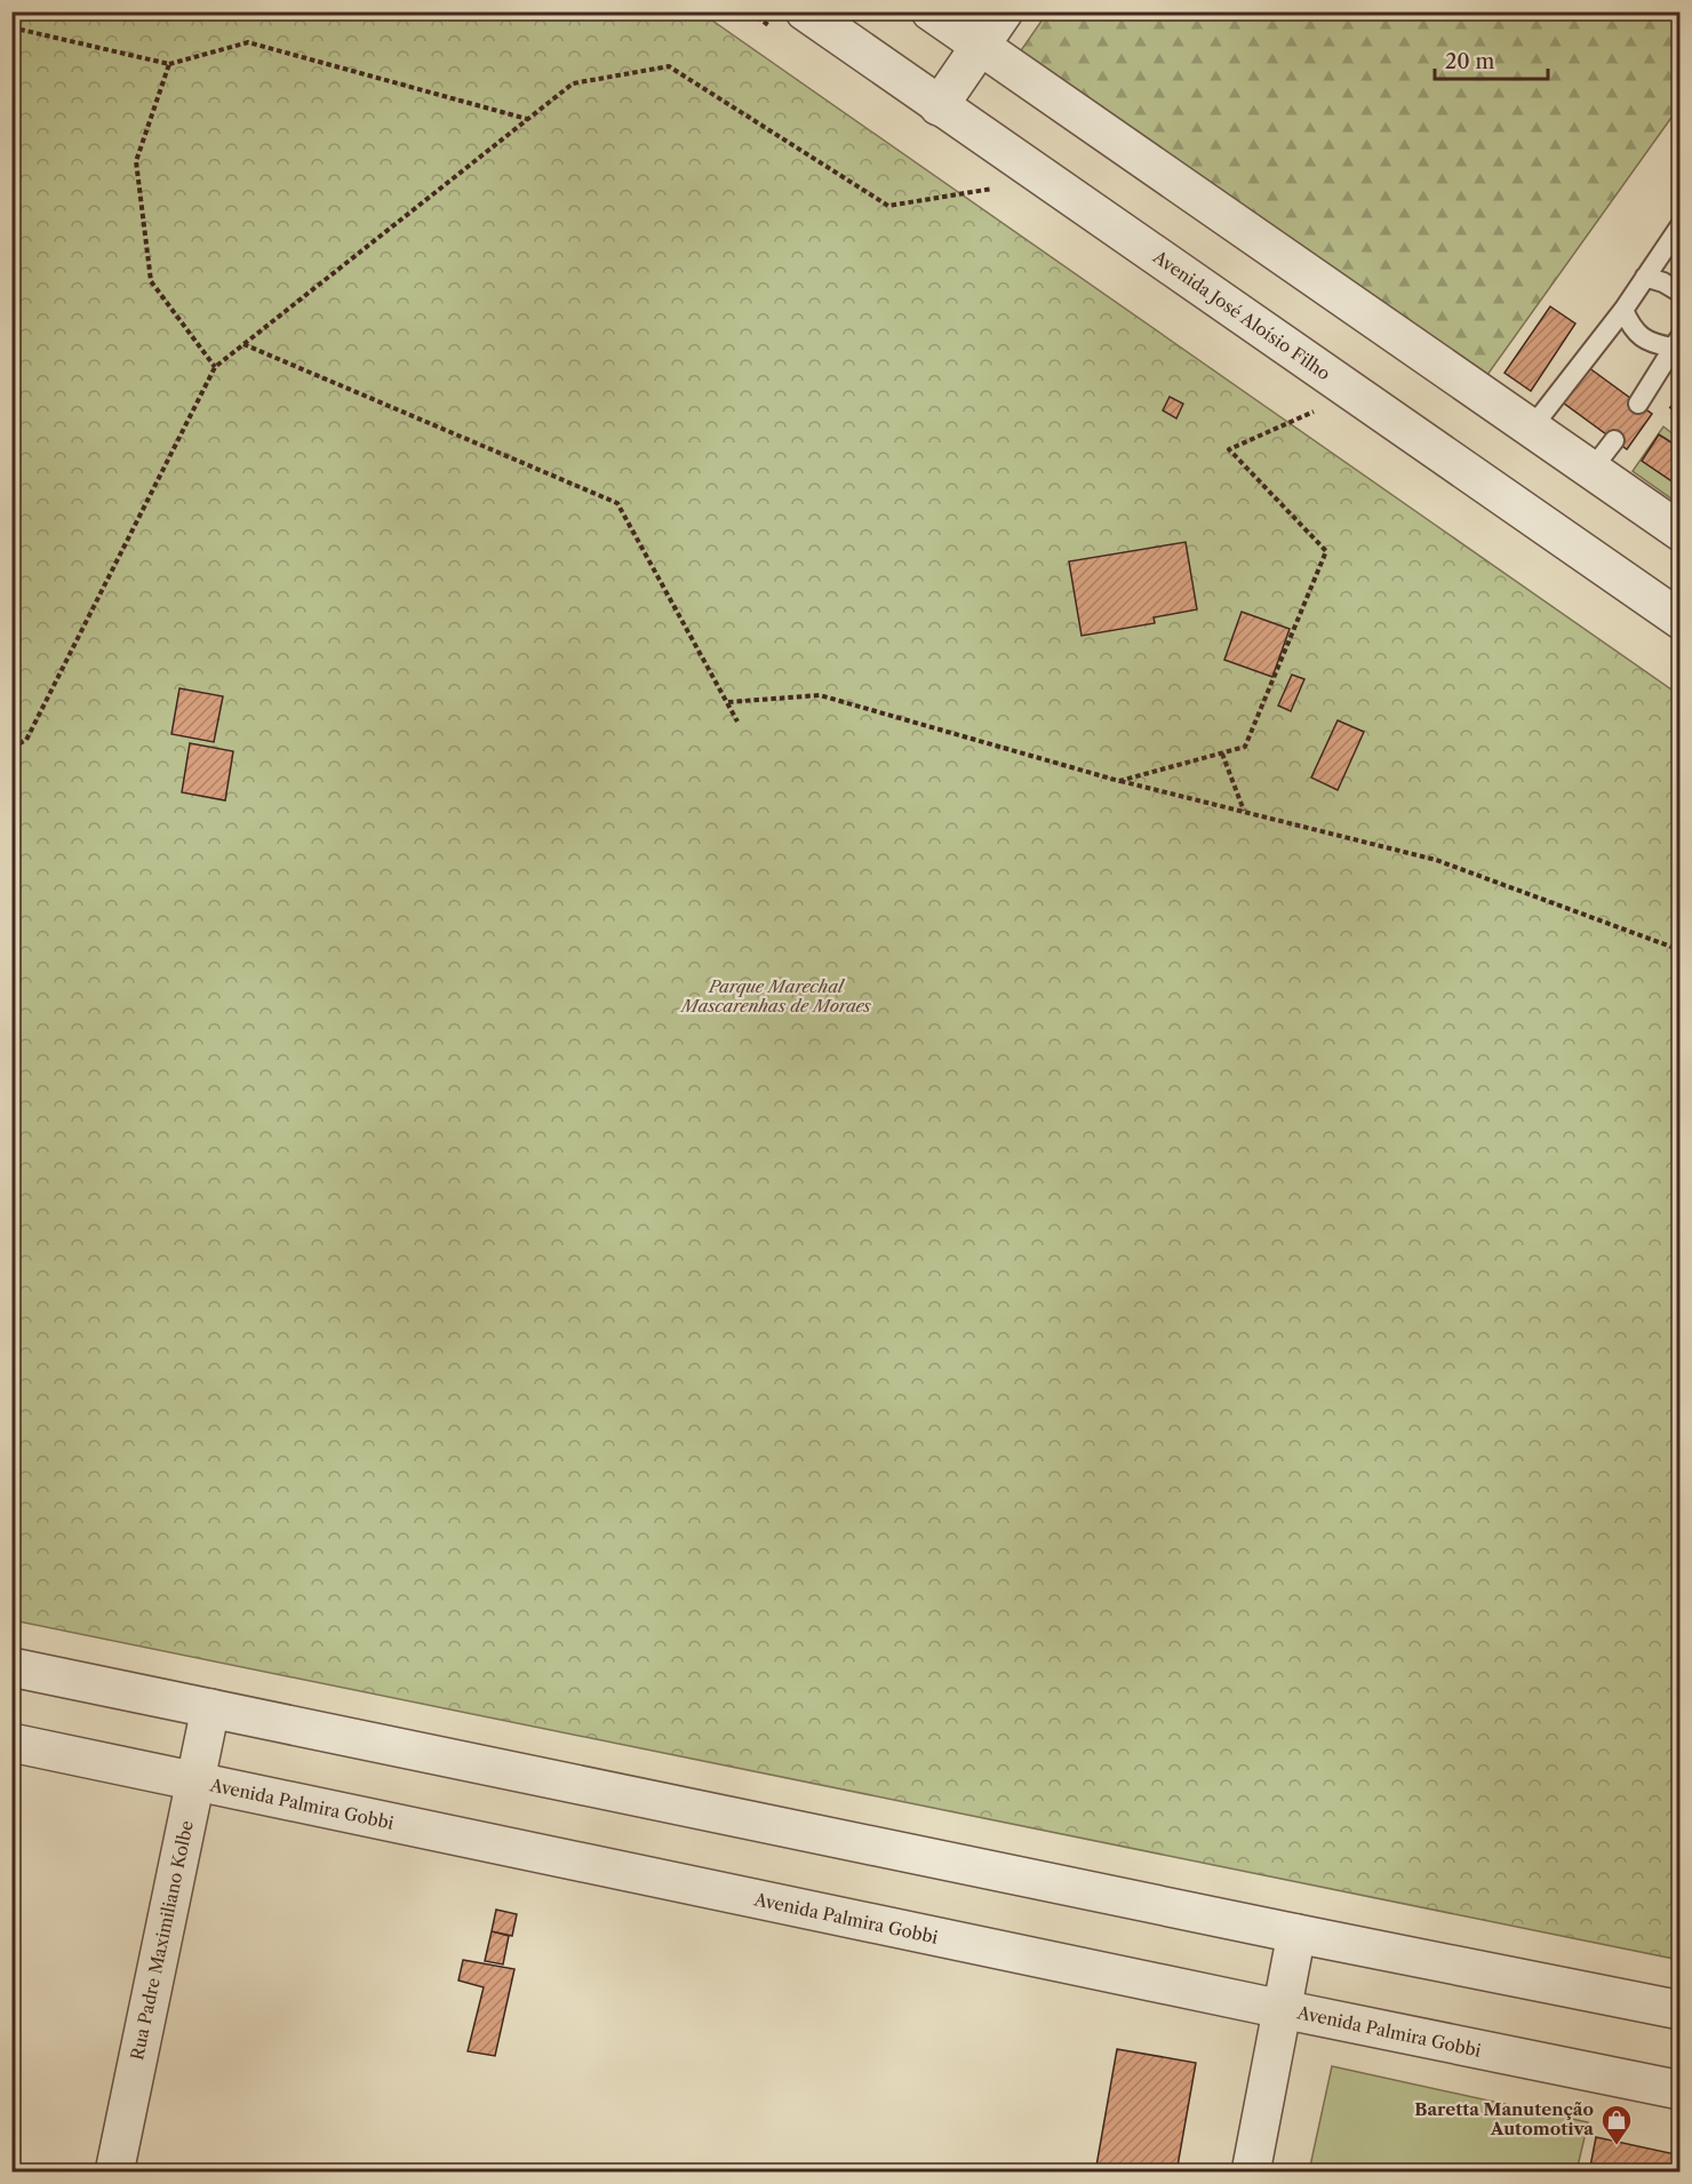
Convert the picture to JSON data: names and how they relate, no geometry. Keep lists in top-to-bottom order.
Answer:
{
  "streets": {
    "street": ["Avenida José Aloísio Filho", "Avenida Palmira Gobbi", "Rua Padre Maximiliano Kolbe"]
  },
  "crossings": [
    ["Avenida Palmira Gobbi", "Rua Padre Maximiliano Kolbe"]
  ],
  "parks": ["Parque Marechal Mascarenhas de Moraes"],
  "places": {
    "shop": ["Baretta Manutenção Automotiva"]
  },
  "scale_bar": "20 m"
}
